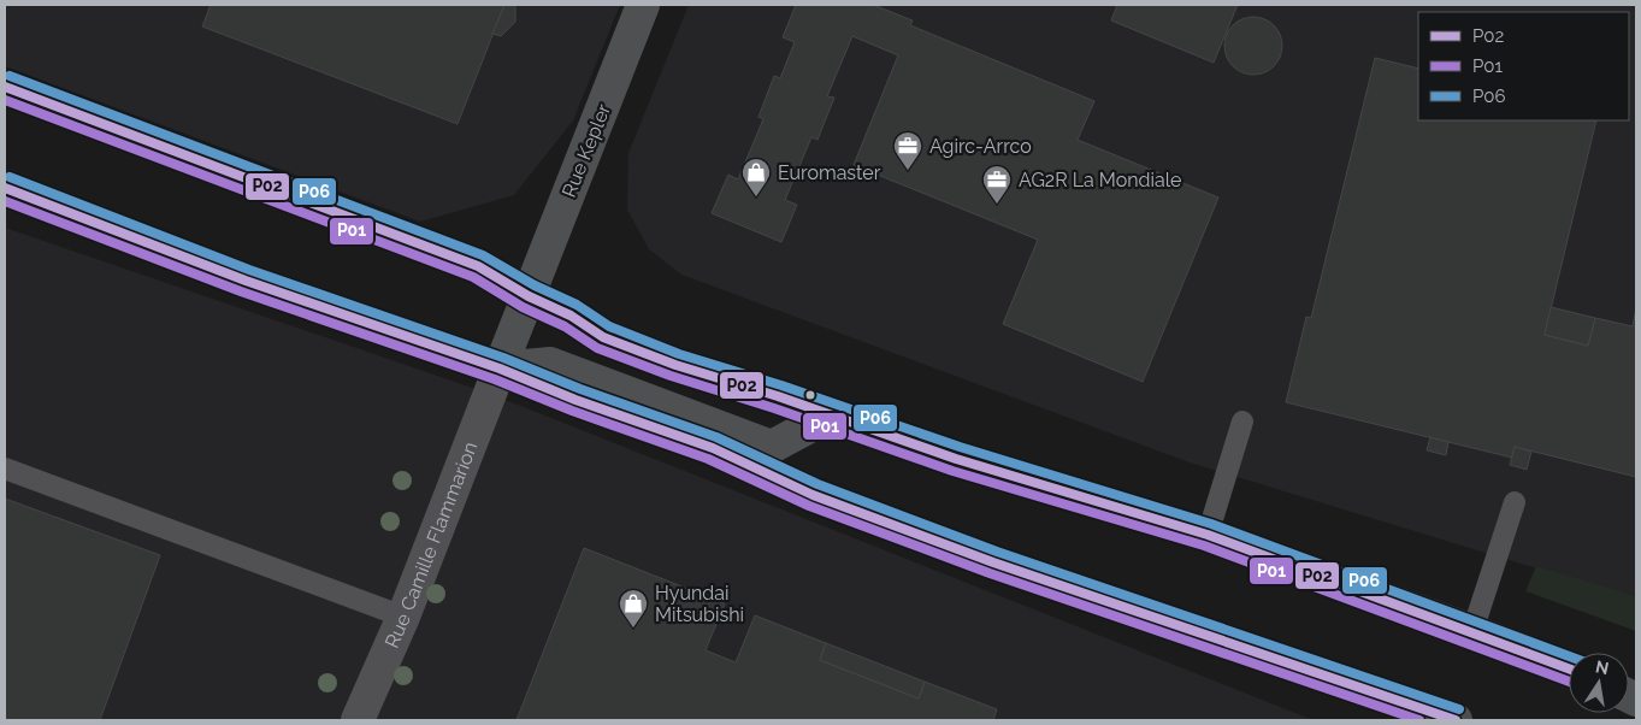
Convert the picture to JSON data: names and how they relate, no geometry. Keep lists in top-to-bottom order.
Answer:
{
  "streets": {
    "main road": ["Rue Kepler"],
    "street": ["Rue Camille Flammarion"]
  },
  "crossings": [
    ["Rue Kepler", "Rue Camille Flammarion"]
  ],
  "places": {
    "office": ["Agirc-Arrco", "AG2R La Mondiale"],
    "shop": ["Euromaster", "Hyundai Mitsubishi"]
  },
  "lines": ["transit line P06", "transit line P02", "transit line P01"],
  "legend": ["P02", "P01", "P06"],
  "north": "top"
}
